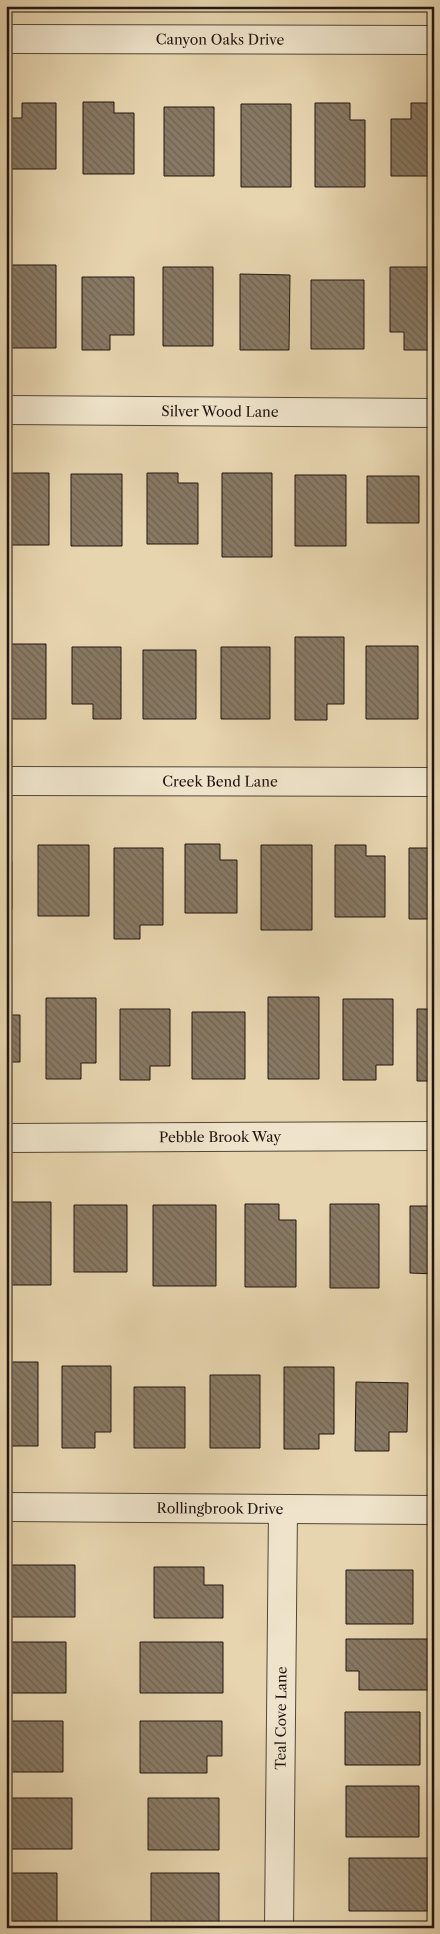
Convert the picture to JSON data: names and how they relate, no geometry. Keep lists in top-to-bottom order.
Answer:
{
  "streets": {
    "street": [
      "Canyon Oaks Drive",
      "Silver Wood Lane",
      "Creek Bend Lane",
      "Pebble Brook Way",
      "Rollingbrook Drive",
      "Teal Cove Lane"
    ]
  },
  "crossings": [
    ["Rollingbrook Drive", "Teal Cove Lane"]
  ]
}
